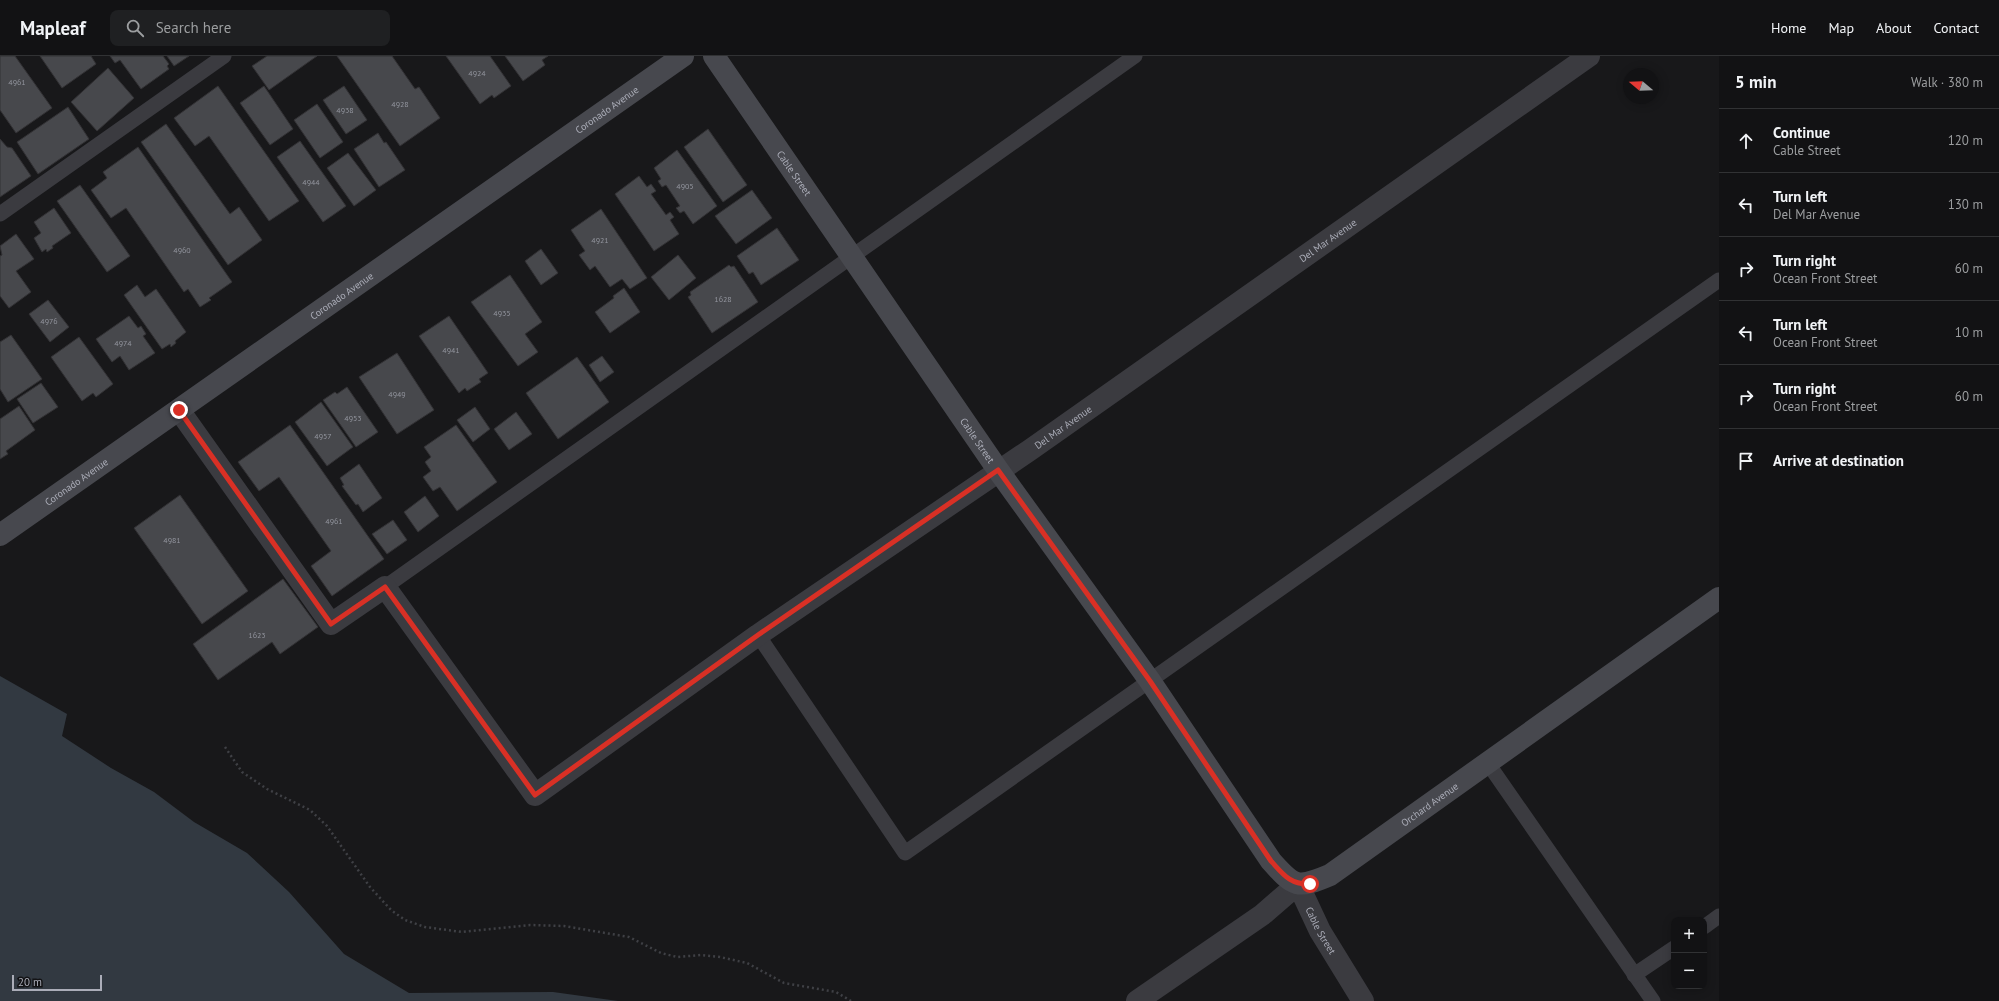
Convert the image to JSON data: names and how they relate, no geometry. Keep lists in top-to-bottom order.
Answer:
{
  "streets": {
    "street": [
      "Coronado Avenue",
      "Cable Street",
      "Del Mar Avenue",
      "Orchard Avenue"
    ]
  },
  "crossings": [
    ["Cable Street", "Del Mar Avenue"],
    ["Cable Street", "Orchard Avenue"]
  ],
  "house_numbers": [
    "4924",
    "4961",
    "4928",
    "4938",
    "4944",
    "4905",
    "4921",
    "4960",
    "1628",
    "4935",
    "4976",
    "4974",
    "4941",
    "4949",
    "4953",
    "4957",
    "4961",
    "4981",
    "1623"
  ],
  "scale_bar": "20 m",
  "north": "left",
  "page": {
    "header": "Mapleaf",
    "search": "Search here",
    "nav": [
      "Home",
      "Map",
      "About",
      "Contact"
    ],
    "heading": ["5 min", "Walk · 380 m"],
    "list": [
      ["Continue", "Cable Street", "120 m"],
      ["Turn left", "Del Mar Avenue", "130 m"],
      ["Turn right", "Ocean Front Street", "60 m"],
      ["Turn left", "Ocean Front Street", "10 m"],
      ["Turn right", "Ocean Front Street", "60 m"],
      "Arrive at destination"
    ],
    "map_buttons": ["+", "−"],
    "scale": "20 m"
  }
}
